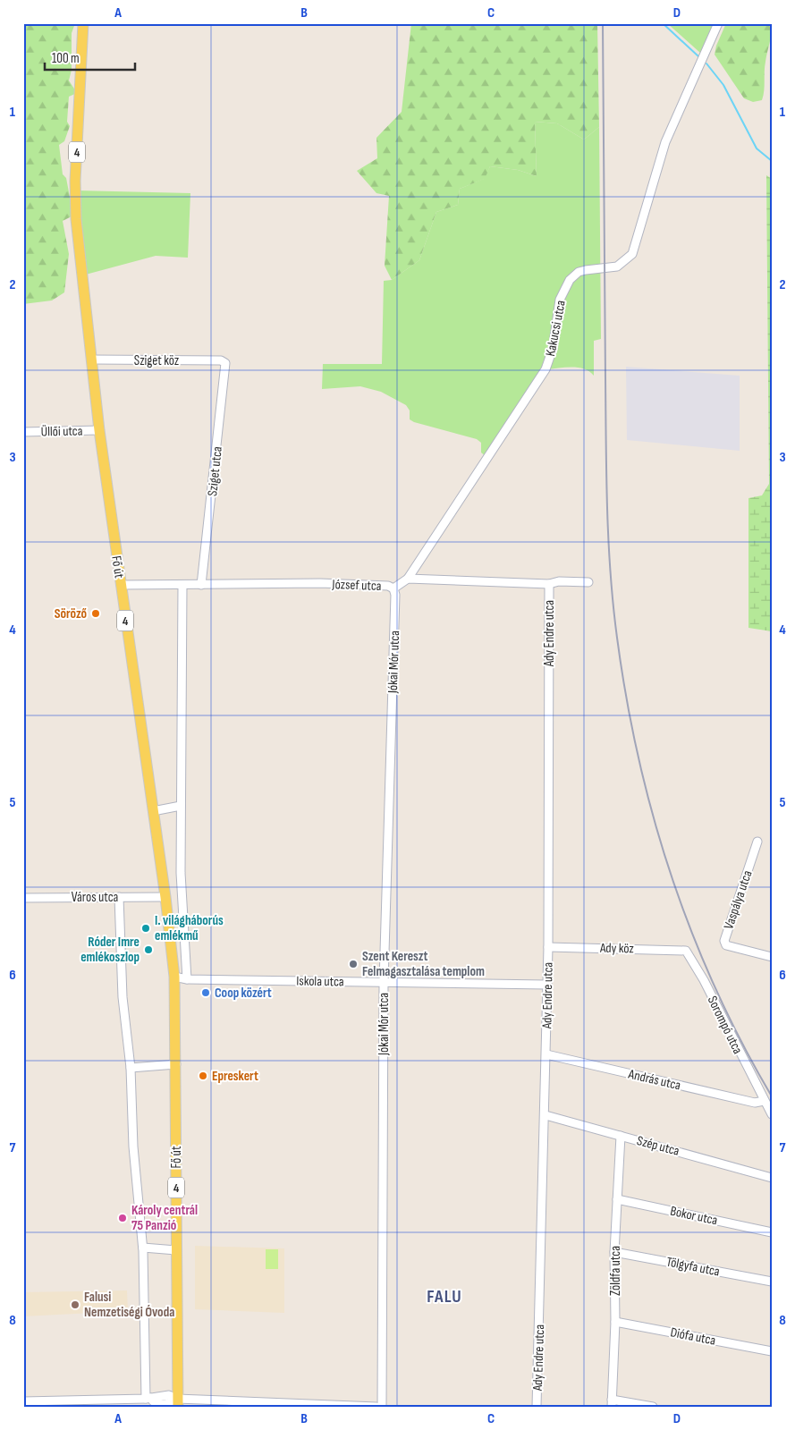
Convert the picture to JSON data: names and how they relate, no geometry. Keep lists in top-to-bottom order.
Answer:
{
  "streets": {
    "main road": ["4", "Fő út"],
    "street": [
      "Kakucsi utca",
      "Sziget köz",
      "Üllői utca",
      "Sziget utca",
      "József utca",
      "Ady Endre utca",
      "Jókai Mór utca",
      "Város utca",
      "Vaspálya utca",
      "Ady köz",
      "Iskola utca",
      "Sorompó utca",
      "András utca",
      "Szép utca",
      "Bokor utca",
      "Tölgyfa utca",
      "Zöldfa utca",
      "Diófa utca"
    ]
  },
  "crossings": [
    ["Kakucsi utca", "József utca"],
    ["Sziget köz", "Sziget utca"],
    ["Sziget köz", "Fő út"],
    ["Üllői utca", "Fő út"],
    ["Sziget utca", "József utca"],
    ["Fő út", "József utca"],
    ["Fő út", "Város utca"],
    ["Fő út", "Iskola utca"],
    ["József utca", "Jókai Mór utca"],
    ["Ady Endre utca", "Ady köz"],
    ["Ady Endre utca", "Iskola utca"],
    ["Ady Endre utca", "András utca"],
    ["Ady Endre utca", "Szép utca"],
    ["Jókai Mór utca", "Iskola utca"],
    ["Ady köz", "Sorompó utca"],
    ["Sorompó utca", "András utca"],
    ["Szép utca", "Zöldfa utca"],
    ["Bokor utca", "Zöldfa utca"],
    ["Tölgyfa utca", "Zöldfa utca"],
    ["Zöldfa utca", "Diófa utca"]
  ],
  "districts": ["FALU"],
  "places": [
    "Söröző",
    "I. világháborús emlékmű",
    "Róder Imre emlékoszlop",
    "Szent Kereszt Felmagasztalása templom",
    "Coop közért",
    "Epreskert",
    "Károly centrál 75 Panzió",
    "Falusi Nemzetiségi Óvoda"
  ],
  "scale_bar": "100 m",
  "grid": {
    "columns": [
      "A",
      "B",
      "C",
      "D"
    ],
    "rows": [
      "1",
      "2",
      "3",
      "4",
      "5",
      "6",
      "7",
      "8"
    ]
  }
}
